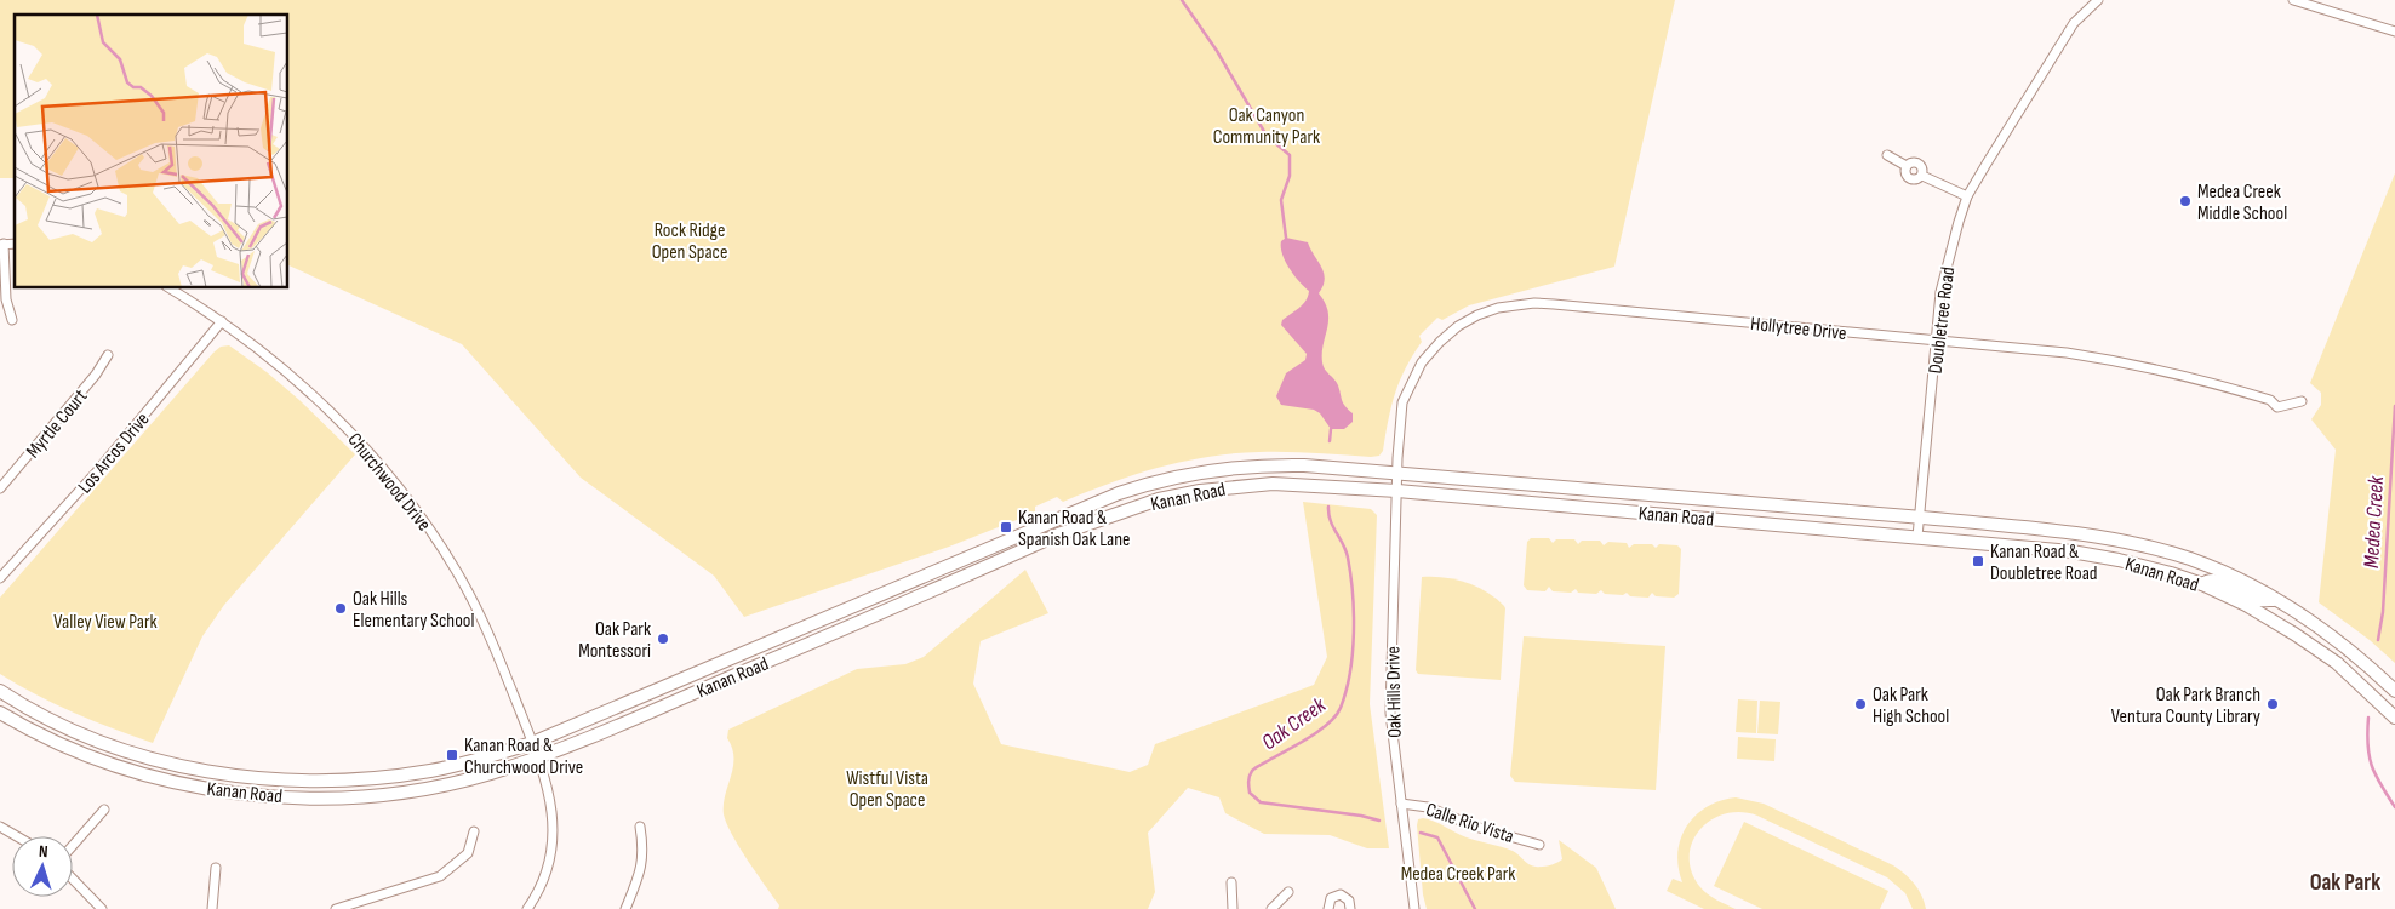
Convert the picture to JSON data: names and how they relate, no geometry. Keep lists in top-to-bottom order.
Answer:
{
  "streets": {
    "main road": ["Kanan Road"],
    "street": [
      "Doubletree Road",
      "Hollytree Drive",
      "Myrtle Court",
      "Los Arcos Drive",
      "Churchwood Drive",
      "Oak Hills Drive",
      "Calle Rio Vista"
    ]
  },
  "crossings": [
    ["Doubletree Road", "Hollytree Drive"],
    ["Doubletree Road", "Kanan Road"],
    ["Hollytree Drive", "Kanan Road"],
    ["Hollytree Drive", "Oak Hills Drive"],
    ["Los Arcos Drive", "Churchwood Drive"],
    ["Churchwood Drive", "Kanan Road"],
    ["Kanan Road", "Oak Hills Drive"],
    ["Oak Hills Drive", "Calle Rio Vista"]
  ],
  "districts": ["Oak Park"],
  "water": ["Medea Creek", "Oak Creek"],
  "parks": [
    "Oak Canyon Community Park",
    "Rock Ridge Open Space",
    "Valley View Park",
    "Wistful Vista Open Space",
    "Medea Creek Park"
  ],
  "places": {
    "other": [
      "Medea Creek Middle School",
      "Oak Hills Elementary School",
      "Oak Park Montessori",
      "Oak Park High School",
      "Oak Park Branch Ventura County Library"
    ],
    "transit": ["Kanan Road & Spanish Oak Lane", "Kanan Road & Doubletree Road", "Kanan Road & Churchwood Drive"]
  },
  "north": "top"
}
